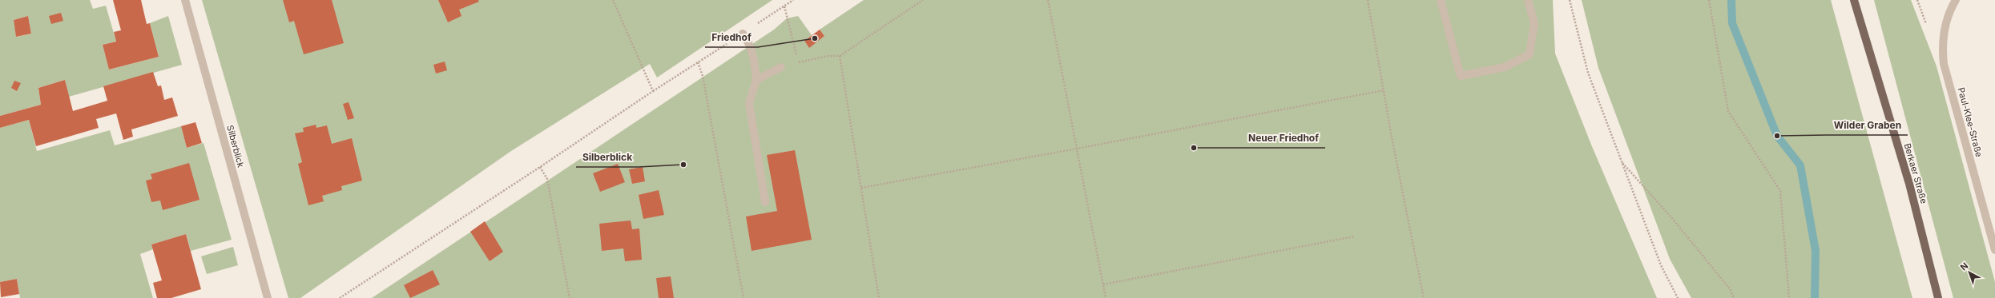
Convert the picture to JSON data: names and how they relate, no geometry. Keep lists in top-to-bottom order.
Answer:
{
  "streets": {
    "main road": ["Berkaer Straße"],
    "street": ["Paul-Klee-Straße", "Silberblick"]
  },
  "places": [
    "Friedhof",
    "Wilder Graben",
    "Neuer Friedhof",
    "Silberblick"
  ],
  "north": "top left"
}
